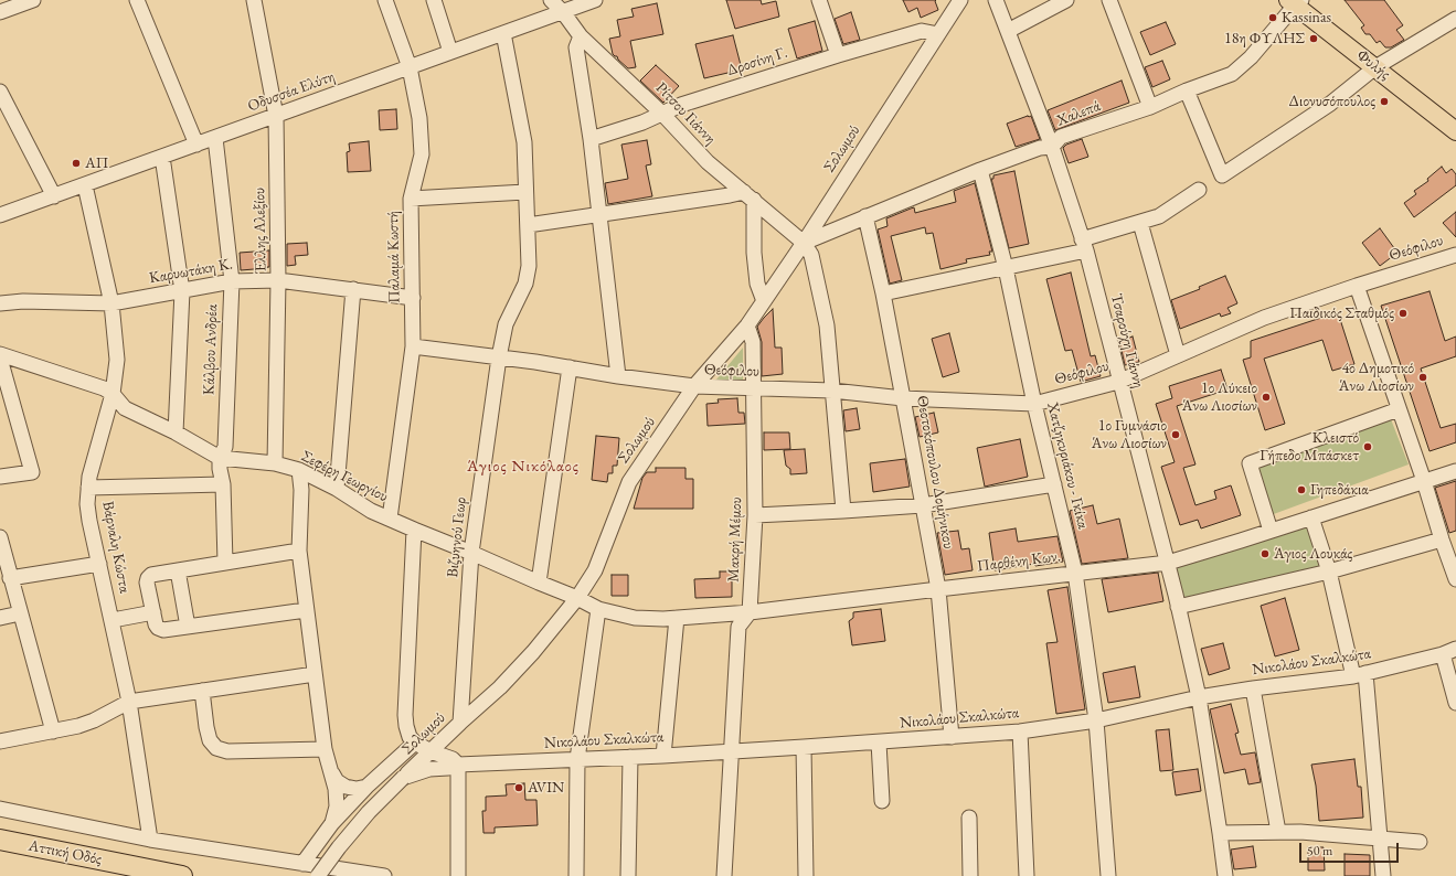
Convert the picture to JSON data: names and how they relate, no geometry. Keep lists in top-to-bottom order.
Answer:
{
  "streets": {
    "highway": ["Αττική Οδός"],
    "main road": ["Φυλής"],
    "street": [
      "Δροσίνη Γ.",
      "Οδυσσέα Ελύτη",
      "Ρίτσου Γιάννη",
      "Χαλεπά",
      "Σολωμού",
      "Έλλης Αλεξίου",
      "Θεόφιλου",
      "Παλαμά Κωστή",
      "Καρυωτάκη Κ.",
      "Τσαρούχη Γιάννη",
      "Κάλβου Ανδρέα",
      "Χατζηκυριάκου - Γκίκα",
      "Θεοτοκόπουλου Δομήνικου",
      "Σεφέρη Γεωργίου",
      "Βιζυηνού Γεωρ",
      "Μακρή Μέμου",
      "Βάρναλη Κώστα",
      "Παρθένη Κων.",
      "Νικολάου Σκαλκώτα"
    ]
  },
  "crossings": [
    ["Δροσίνη Γ.", "Ρίτσου Γιάννη"],
    ["Δροσίνη Γ.", "Σολωμού"],
    ["Φυλής", "Χαλεπά"],
    ["Οδυσσέα Ελύτη", "Ρίτσου Γιάννη"],
    ["Οδυσσέα Ελύτη", "Έλλης Αλεξίου"],
    ["Οδυσσέα Ελύτη", "Παλαμά Κωστή"],
    ["Οδυσσέα Ελύτη", "Κάλβου Ανδρέα"],
    ["Οδυσσέα Ελύτη", "Βιζυηνού Γεωρ"],
    ["Οδυσσέα Ελύτη", "Βάρναλη Κώστα"],
    ["Ρίτσου Γιάννη", "Χαλεπά"],
    ["Ρίτσου Γιάννη", "Σολωμού"],
    ["Χαλεπά", "Σολωμού"],
    ["Χαλεπά", "Τσαρούχη Γιάννη"],
    ["Χαλεπά", "Χατζηκυριάκου - Γκίκα"],
    ["Χαλεπά", "Θεοτοκόπουλου Δομήνικου"],
    ["Σολωμού", "Θεόφιλου"],
    ["Σολωμού", "Σεφέρη Γεωργίου"],
    ["Σολωμού", "Βιζυηνού Γεωρ"],
    ["Σολωμού", "Μακρή Μέμου"],
    ["Σολωμού", "Παρθένη Κων."],
    ["Σολωμού", "Νικολάου Σκαλκώτα"],
    ["Έλλης Αλεξίου", "Καρυωτάκη Κ."],
    ["Έλλης Αλεξίου", "Σεφέρη Γεωργίου"],
    ["Θεόφιλου", "Παλαμά Κωστή"],
    ["Θεόφιλου", "Τσαρούχη Γιάννη"],
    ["Θεόφιλου", "Χατζηκυριάκου - Γκίκα"],
    ["Θεόφιλου", "Θεοτοκόπουλου Δομήνικου"],
    ["Θεόφιλου", "Βιζυηνού Γεωρ"],
    ["Θεόφιλου", "Μακρή Μέμου"],
    ["Παλαμά Κωστή", "Καρυωτάκη Κ."],
    ["Παλαμά Κωστή", "Σεφέρη Γεωργίου"],
    ["Καρυωτάκη Κ.", "Κάλβου Ανδρέα"],
    ["Καρυωτάκη Κ.", "Βάρναλη Κώστα"],
    ["Τσαρούχη Γιάννη", "Παρθένη Κων."],
    ["Τσαρούχη Γιάννη", "Νικολάου Σκαλκώτα"],
    ["Κάλβου Ανδρέα", "Σεφέρη Γεωργίου"],
    ["Χατζηκυριάκου - Γκίκα", "Παρθένη Κων."],
    ["Χατζηκυριάκου - Γκίκα", "Νικολάου Σκαλκώτα"],
    ["Θεοτοκόπουλου Δομήνικου", "Παρθένη Κων."],
    ["Θεοτοκόπουλου Δομήνικου", "Νικολάου Σκαλκώτα"],
    ["Σεφέρη Γεωργίου", "Βιζυηνού Γεωρ"],
    ["Σεφέρη Γεωργίου", "Βάρναλη Κώστα"],
    ["Σεφέρη Γεωργίου", "Παρθένη Κων."],
    ["Μακρή Μέμου", "Παρθένη Κων."],
    ["Μακρή Μέμου", "Νικολάου Σκαλκώτα"]
  ],
  "districts": ["Άγιος Νικόλαος"],
  "places": [
    "Kassinas",
    "18η ΦΥΛΗΣ",
    "Διονυσόπουλος",
    "ΑΠ",
    "Παιδικός Σταθμός",
    "4ο Δημοτικό Άνω Λιοσίων",
    "1ο Λύκειο Άνω Λιοσίων",
    "1ο Γυμνάσιο Άνω Λιοσίων",
    "Κλειστό Γήπεδο Μπάσκετ",
    "Γηπεδάκια",
    "Άγιος Λουκάς",
    "AVIN"
  ],
  "scale_bar": "50 m"
}
